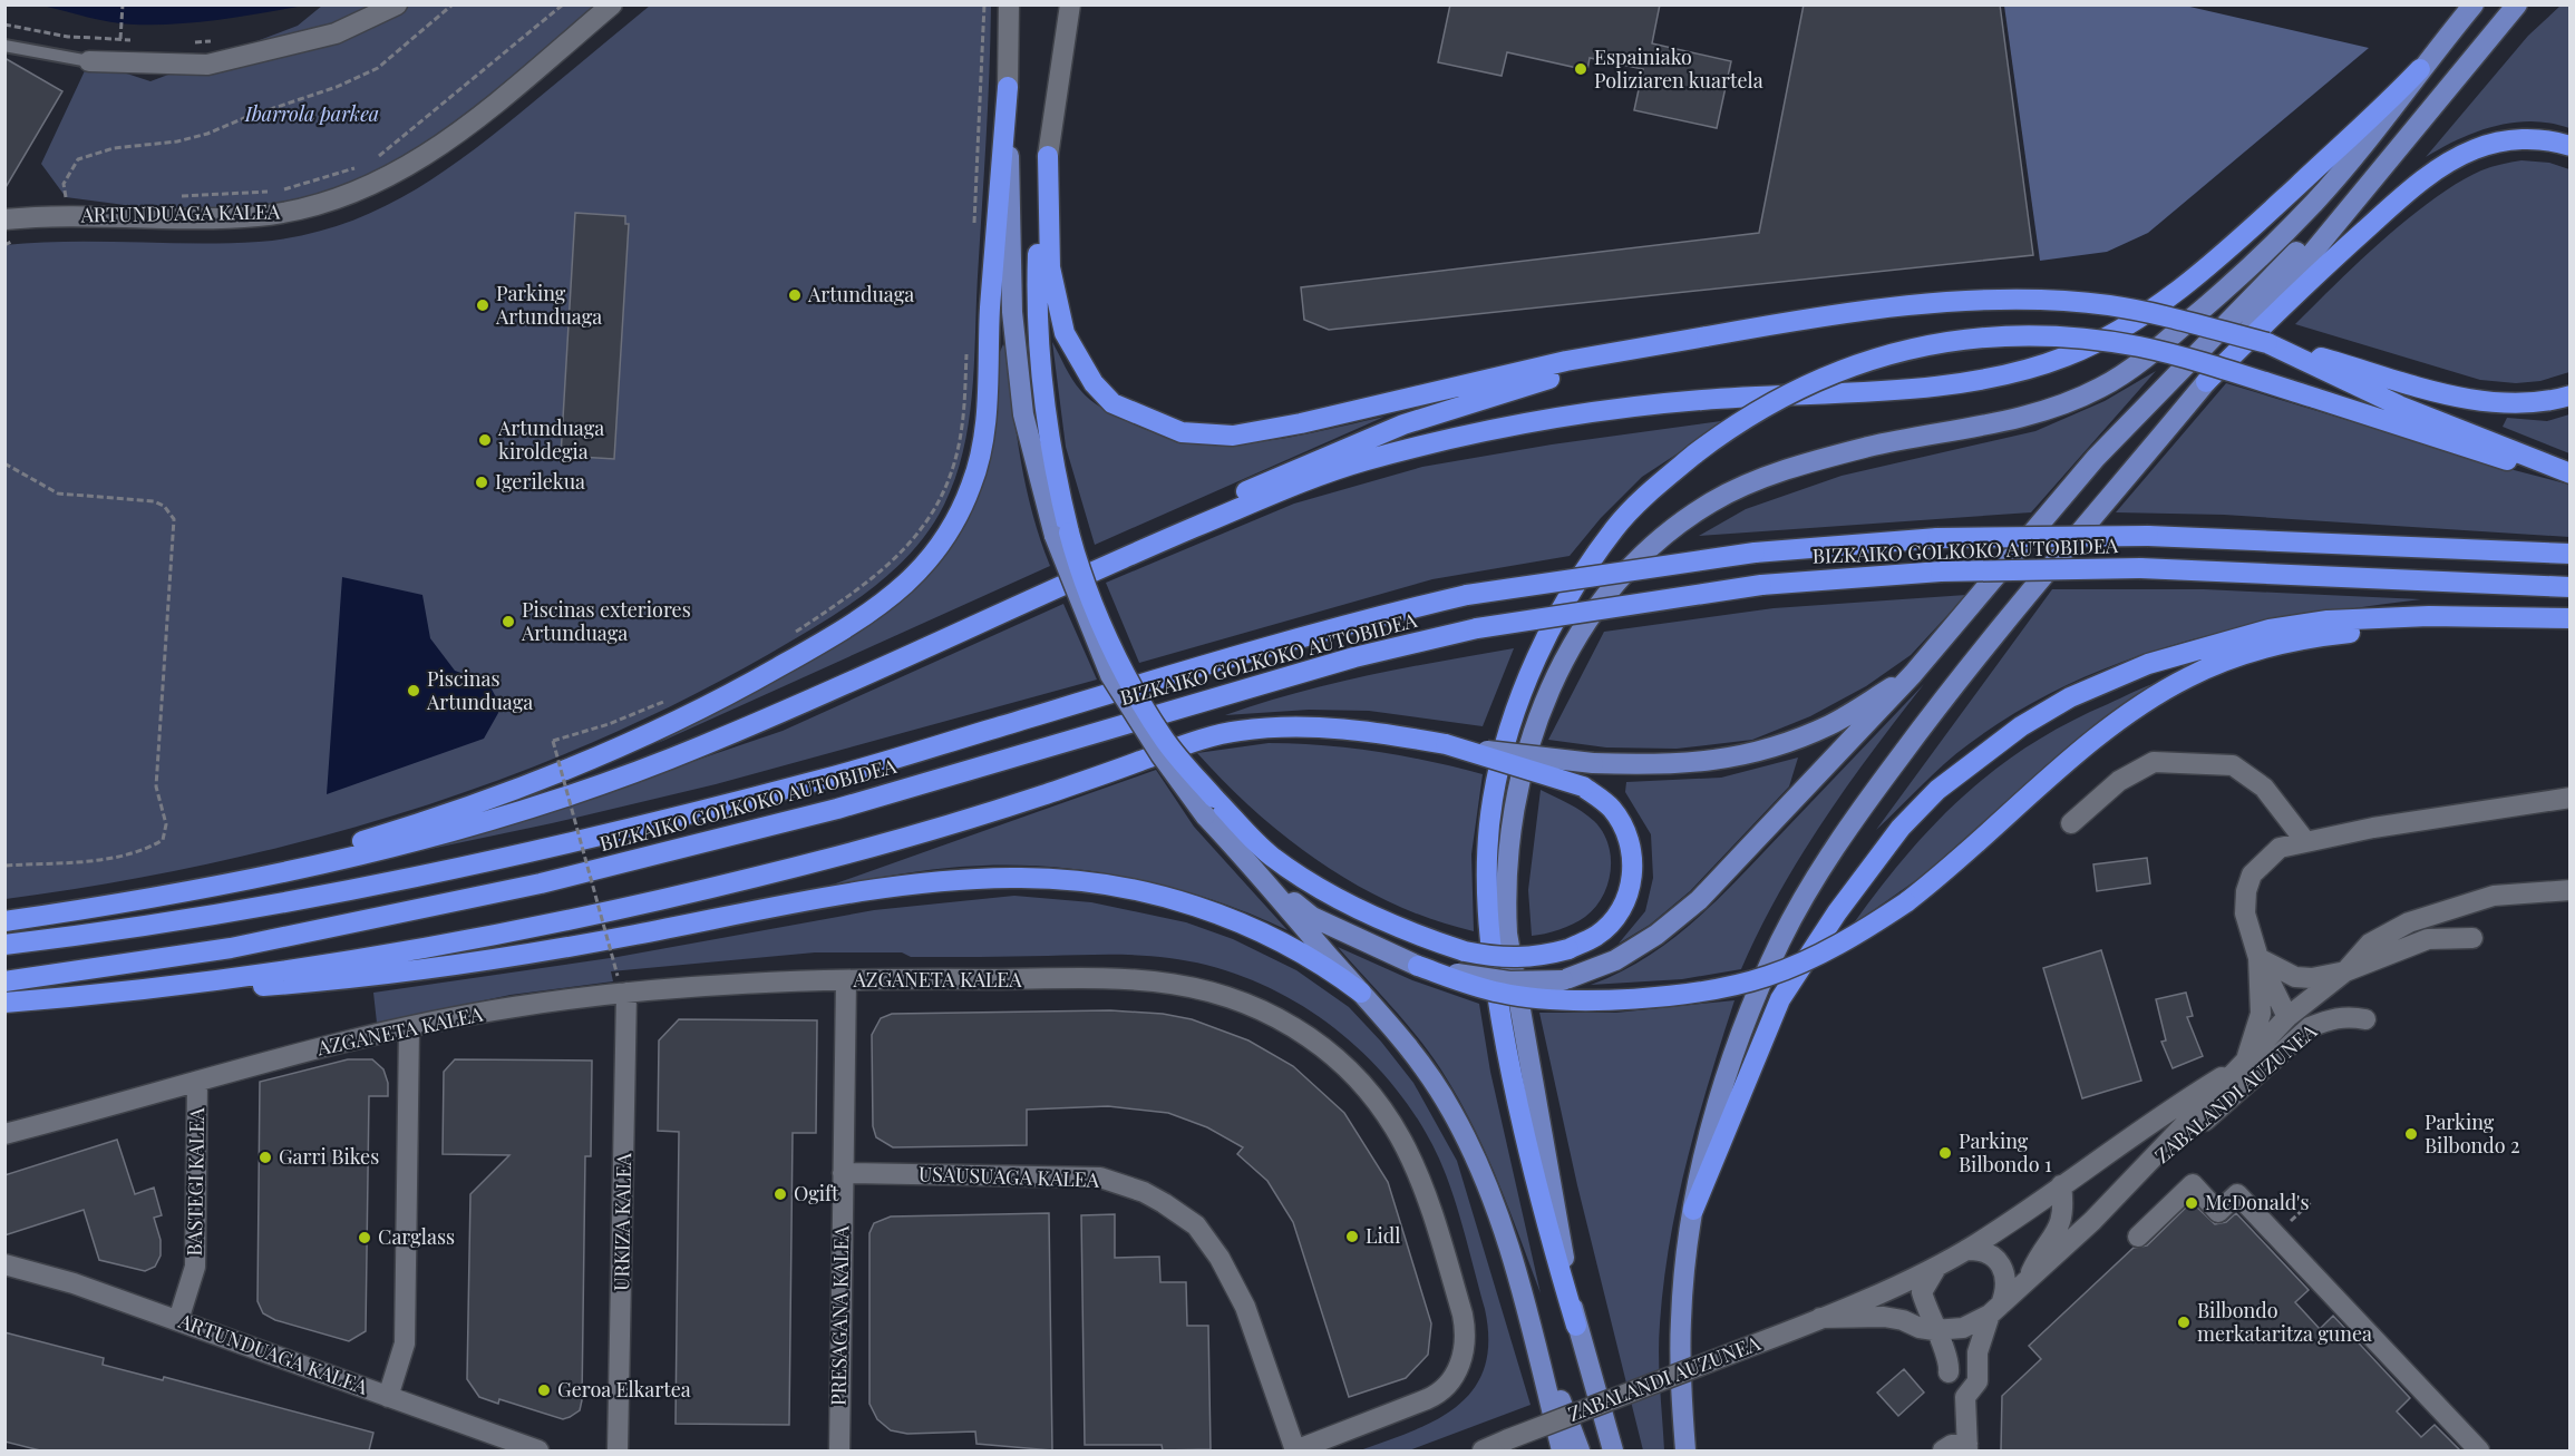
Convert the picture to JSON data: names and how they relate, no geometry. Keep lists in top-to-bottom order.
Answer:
{
  "streets": {
    "highway": ["BIZKAIKO GOLKOKO AUTOBIDEA"],
    "street": [
      "ARTUNDUAGA KALEA",
      "AZGANETA KALEA",
      "ZABALANDI AUZUNEA",
      "USAUSUAGA KALEA",
      "BASTEGI KALEA",
      "URKIZA KALEA",
      "PRESAGANA KALEA"
    ]
  },
  "crossings": [
    ["ARTUNDUAGA KALEA", "BASTEGI KALEA"],
    ["AZGANETA KALEA", "USAUSUAGA KALEA"],
    ["AZGANETA KALEA", "BASTEGI KALEA"],
    ["AZGANETA KALEA", "URKIZA KALEA"],
    ["AZGANETA KALEA", "PRESAGANA KALEA"],
    ["USAUSUAGA KALEA", "PRESAGANA KALEA"]
  ],
  "parks": ["Ibarrola parkea"],
  "places": [
    "Espainiako Poliziaren kuartela",
    "Artunduaga",
    "Parking Artunduaga",
    "Artunduaga kiroldegia",
    "Igerilekua",
    "Piscinas exteriores Artunduaga",
    "Piscinas Artunduaga",
    "Parking Bilbondo 2",
    "Parking Bilbondo 1",
    "Garri Bikes",
    "Ogift",
    "McDonald's",
    "Lidl",
    "Carglass",
    "Bilbondo merkataritza gunea",
    "Geroa Elkartea"
  ]
}
